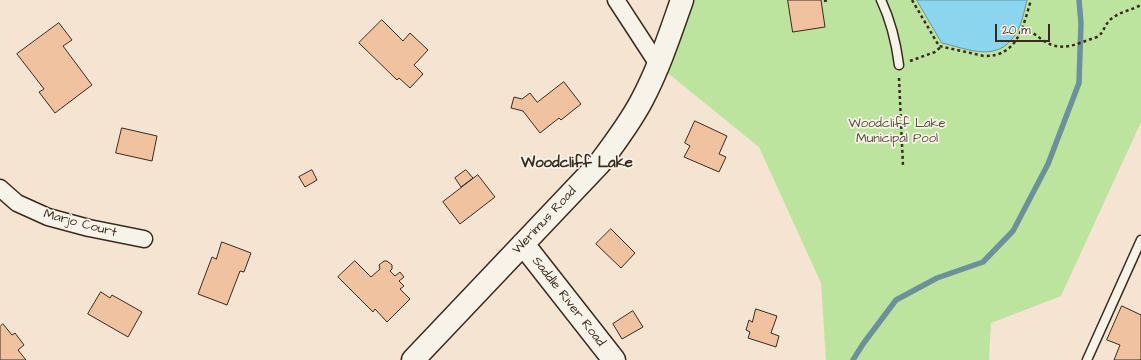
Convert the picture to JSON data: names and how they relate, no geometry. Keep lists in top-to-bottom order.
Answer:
{
  "streets": {
    "main road": ["Werimus Road", "Saddle River Road"],
    "street": ["Marjo Court"]
  },
  "crossings": [
    ["Werimus Road", "Saddle River Road"]
  ],
  "districts": ["Woodcliff Lake"],
  "parks": ["Woodcliff Lake Municipal Pool"],
  "scale_bar": "20 m"
}
